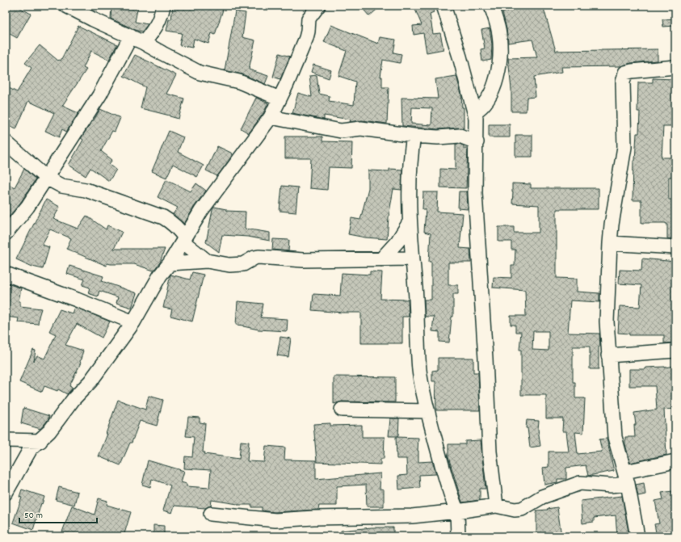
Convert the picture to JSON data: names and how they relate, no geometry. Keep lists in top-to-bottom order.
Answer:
{
  "scale_bar": "50 m"
}
